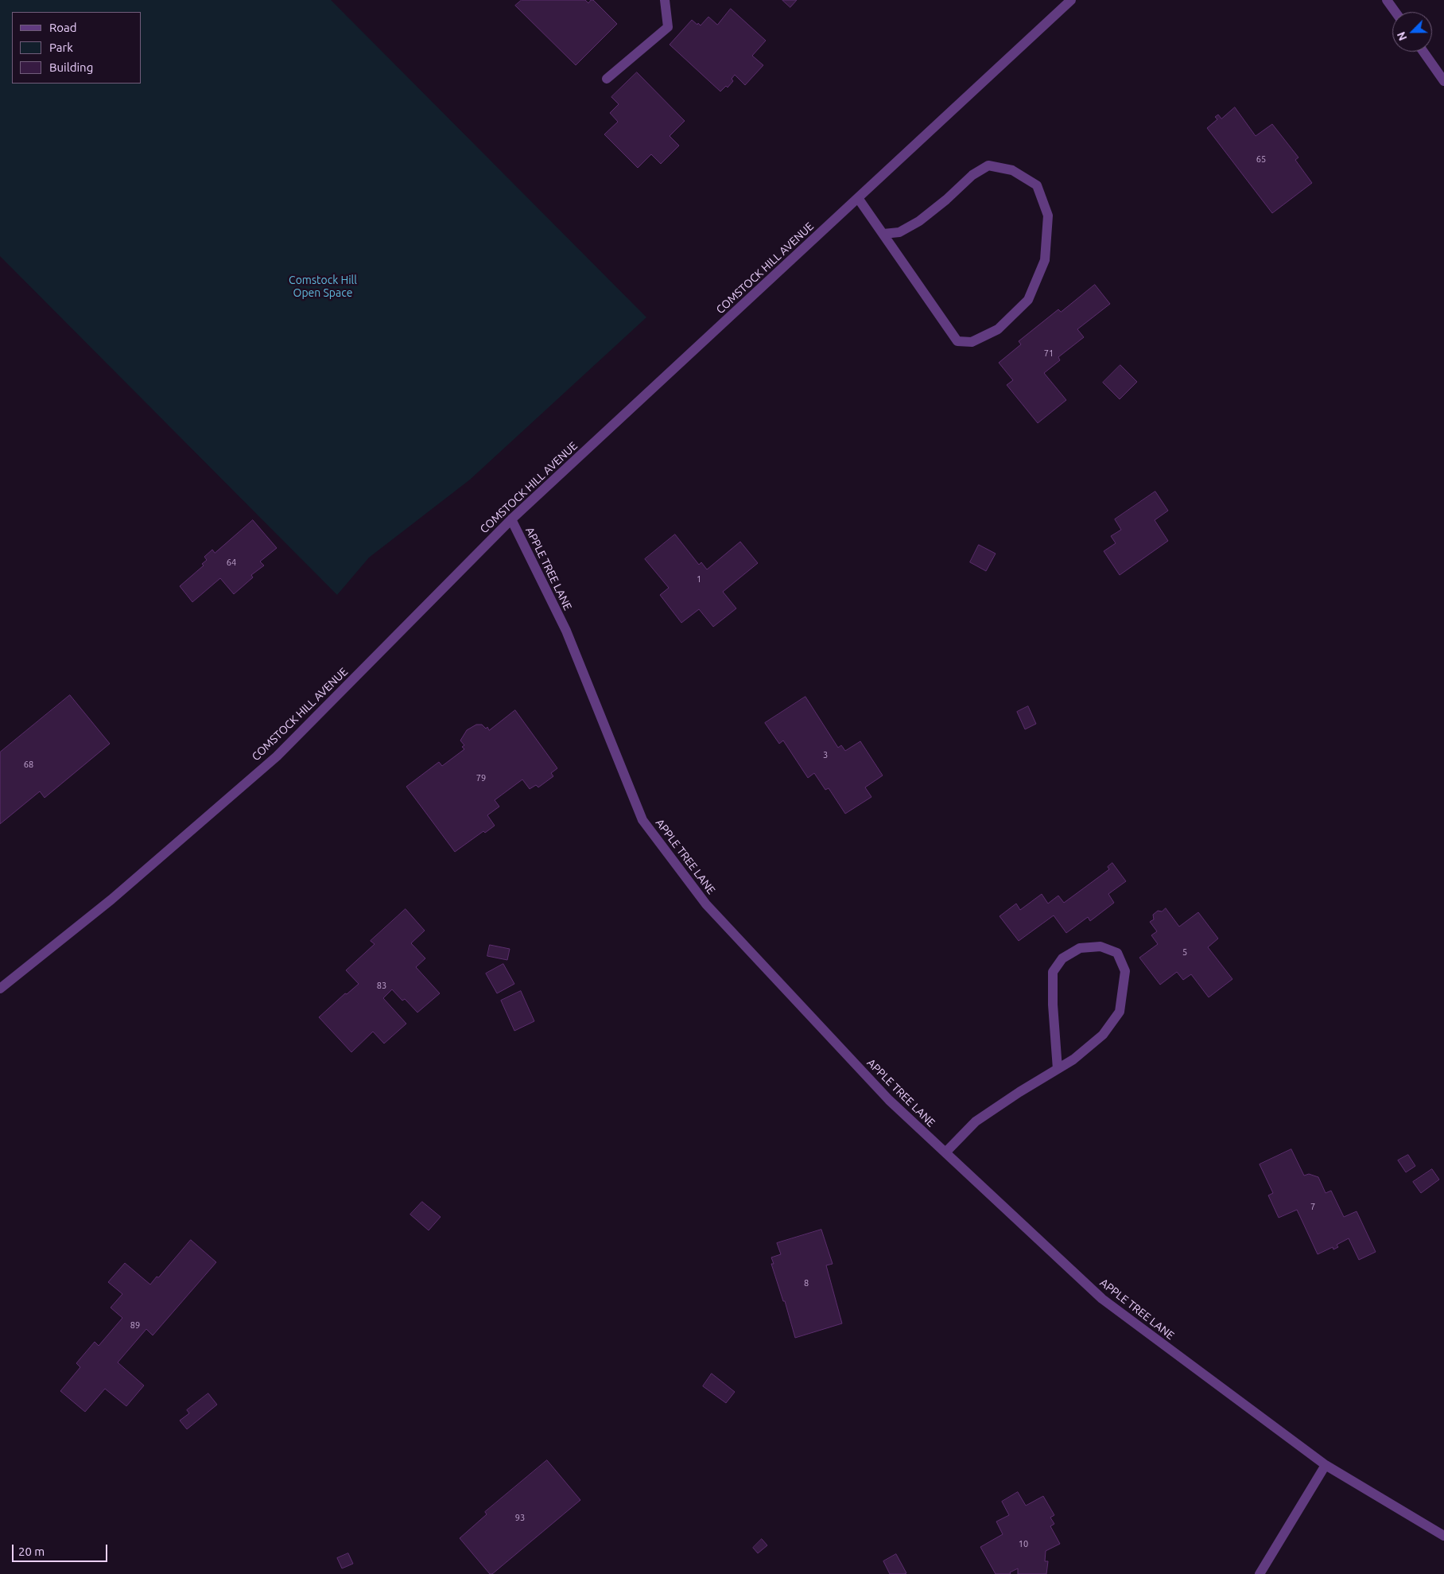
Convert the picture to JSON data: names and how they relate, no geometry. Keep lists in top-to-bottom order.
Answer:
{
  "streets": {
    "street": ["COMSTOCK HILL AVENUE", "APPLE TREE LANE"]
  },
  "crossings": [
    ["COMSTOCK HILL AVENUE", "APPLE TREE LANE"]
  ],
  "parks": ["Comstock Hill Open Space"],
  "house_numbers": [
    "65",
    "71",
    "64",
    "1",
    "3",
    "68",
    "79",
    "5",
    "83",
    "7",
    "8",
    "89",
    "93",
    "10"
  ],
  "legend": ["Road", "Park", "Building"],
  "scale_bar": "20 m",
  "north": "bottom left"
}
